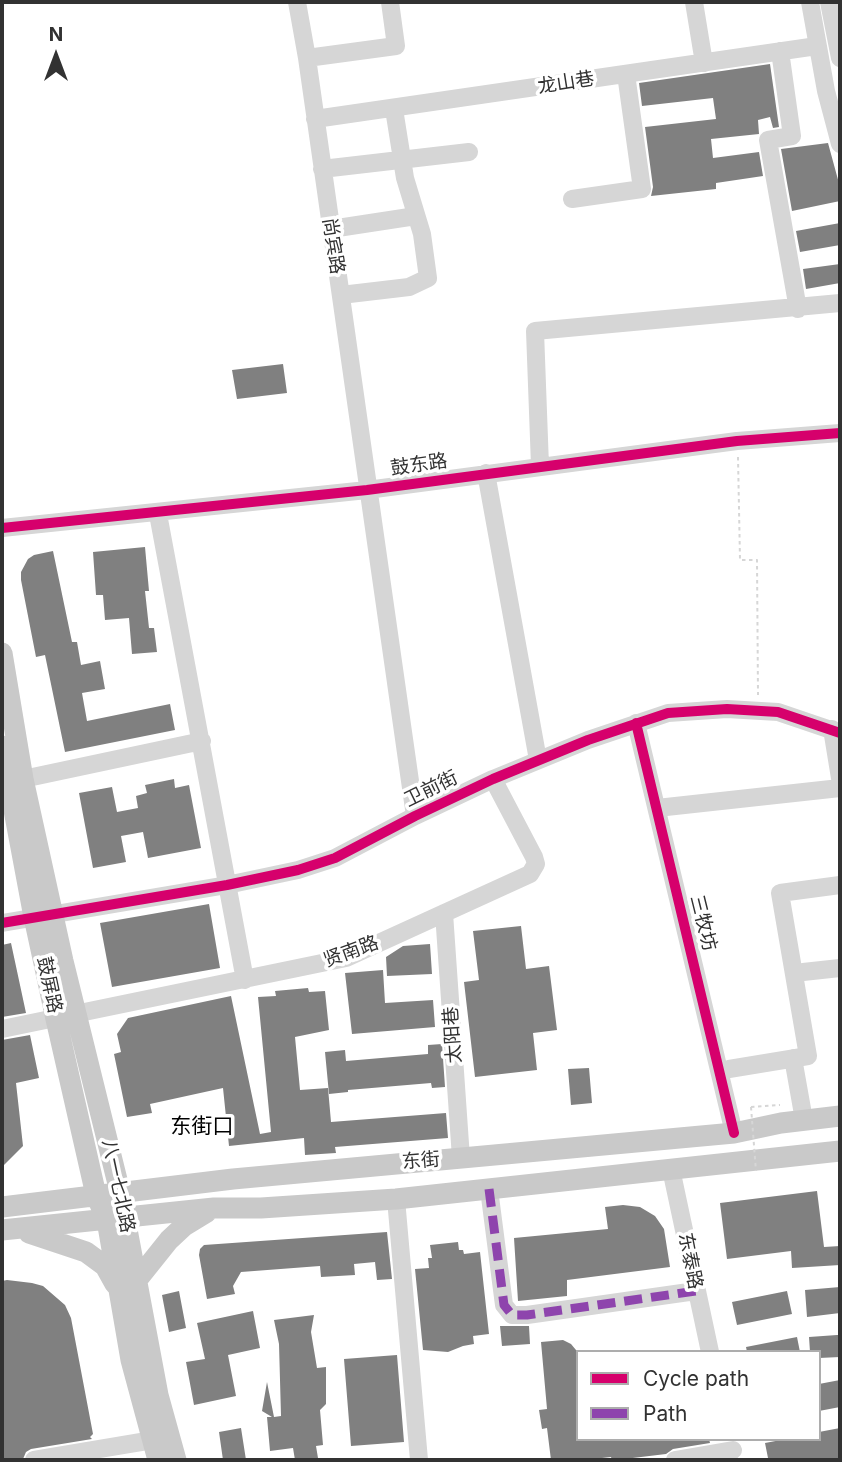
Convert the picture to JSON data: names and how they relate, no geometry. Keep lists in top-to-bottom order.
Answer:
{
  "streets": {
    "main road": ["鼓屏路", "东街", "八一七北路"],
    "street": [
      "龙山巷",
      "尚宾路",
      "鼓东路",
      "卫前街",
      "三牧坊",
      "贤南路",
      "太阳巷",
      "东泰路"
    ]
  },
  "crossings": [
    ["龙山巷", "尚宾路"],
    ["尚宾路", "鼓东路"],
    ["尚宾路", "卫前街"],
    ["卫前街", "三牧坊"],
    ["卫前街", "贤南路"],
    ["卫前街", "鼓屏路"],
    ["三牧坊", "东街"],
    ["贤南路", "鼓屏路"],
    ["贤南路", "太阳巷"],
    ["贤南路", "八一七北路"],
    ["鼓屏路", "东街"],
    ["鼓屏路", "八一七北路"],
    ["太阳巷", "东街"],
    ["东街", "八一七北路"],
    ["东街", "东泰路"]
  ],
  "districts": ["东街口"],
  "legend": ["Cycle path", "Path"],
  "north": "top"
}
